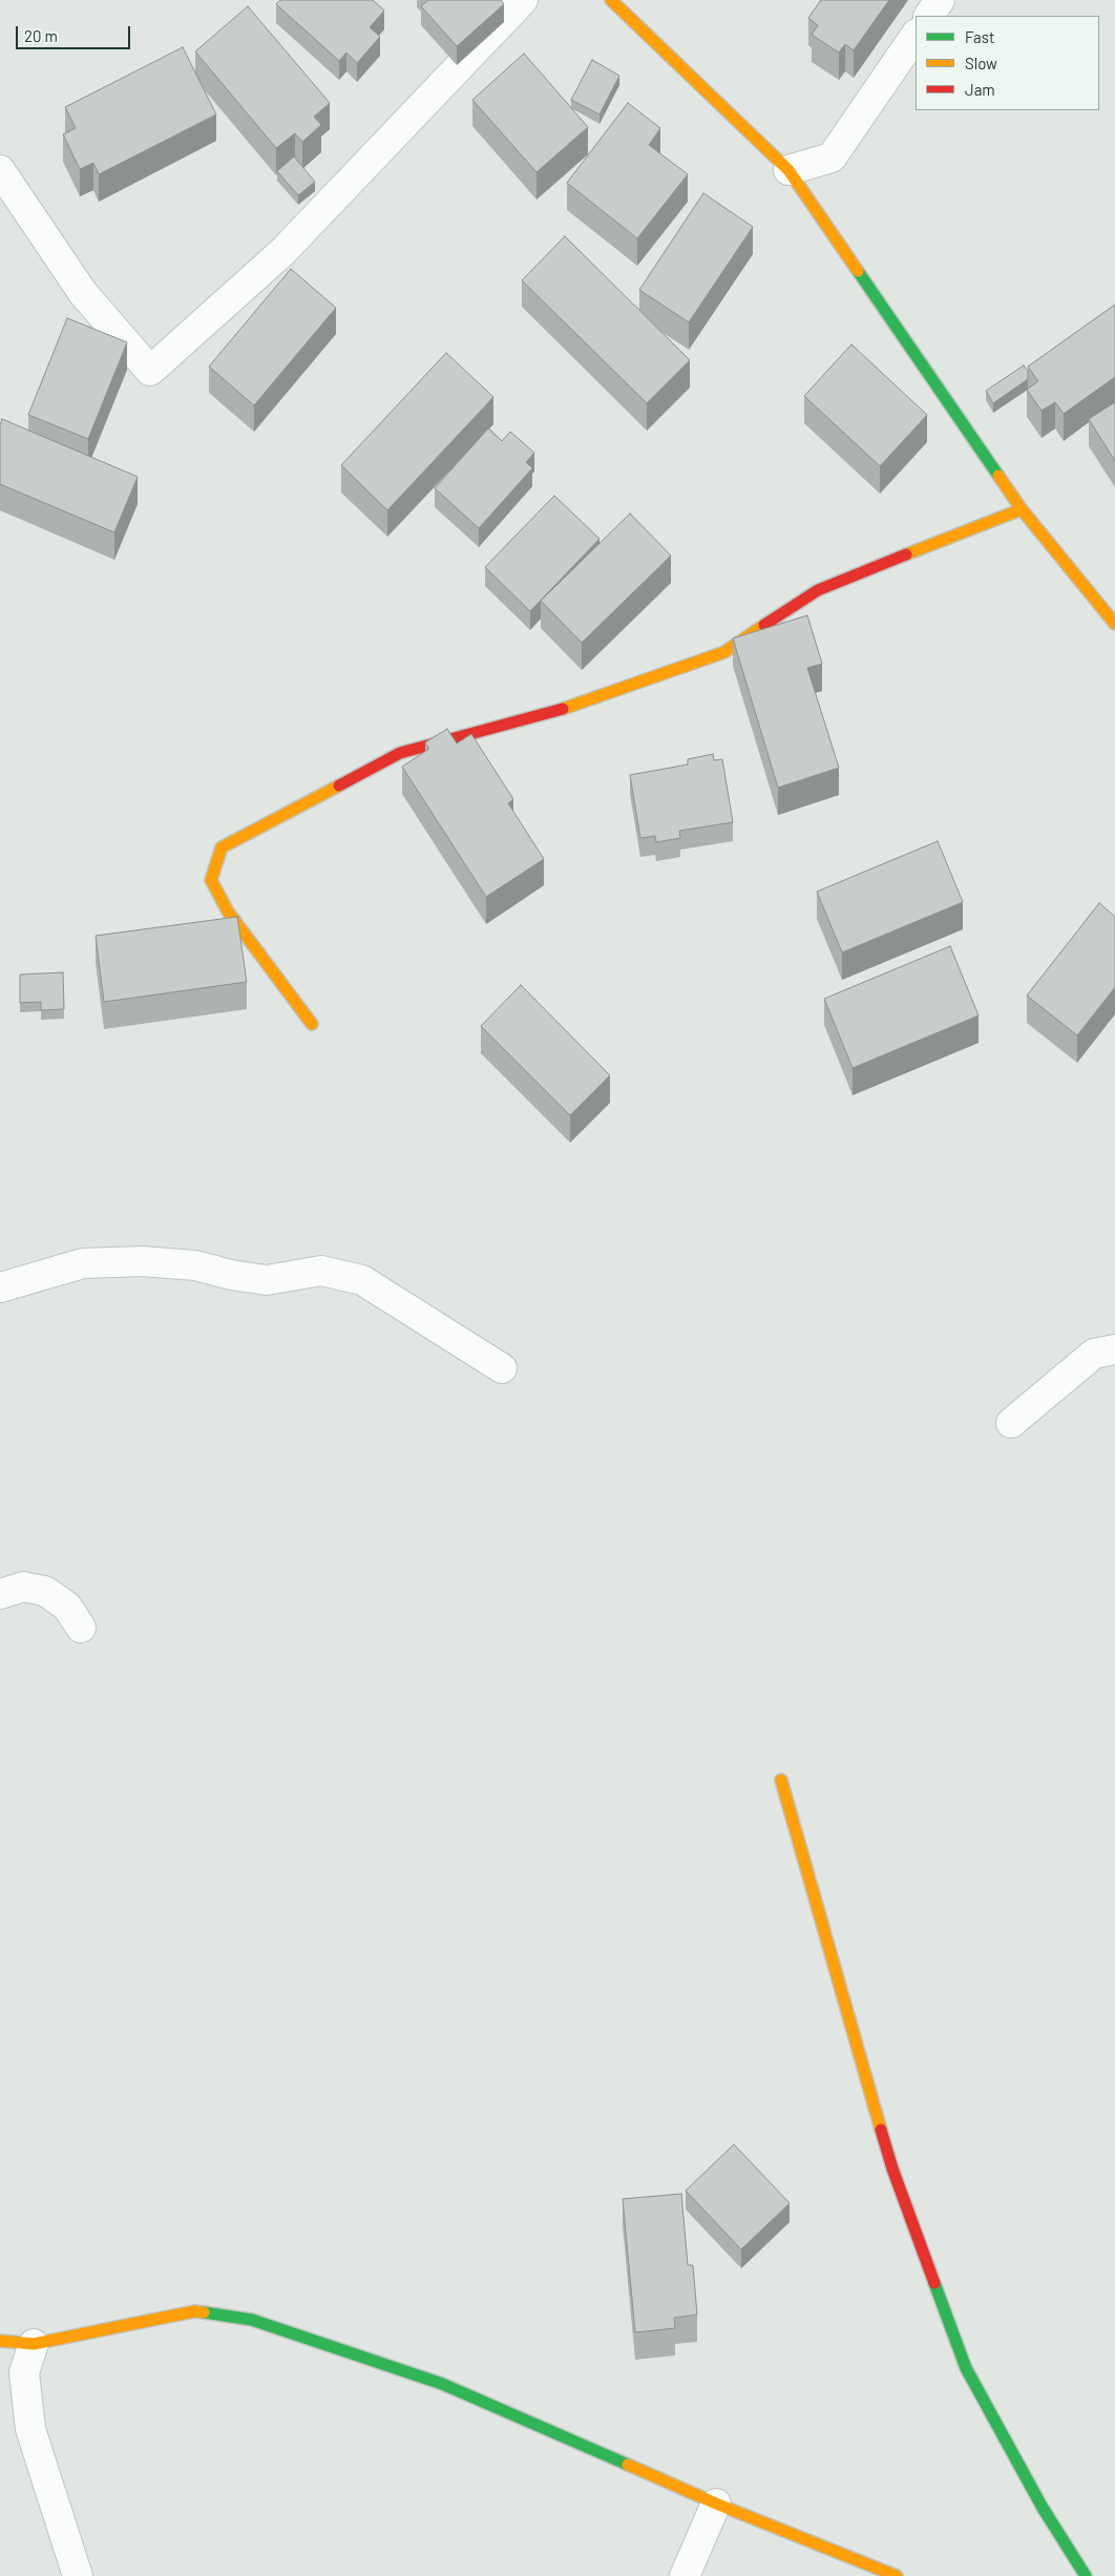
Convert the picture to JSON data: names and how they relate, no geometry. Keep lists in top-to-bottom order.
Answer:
{
  "legend": ["Fast", "Slow", "Jam"],
  "scale_bar": "20 m"
}
